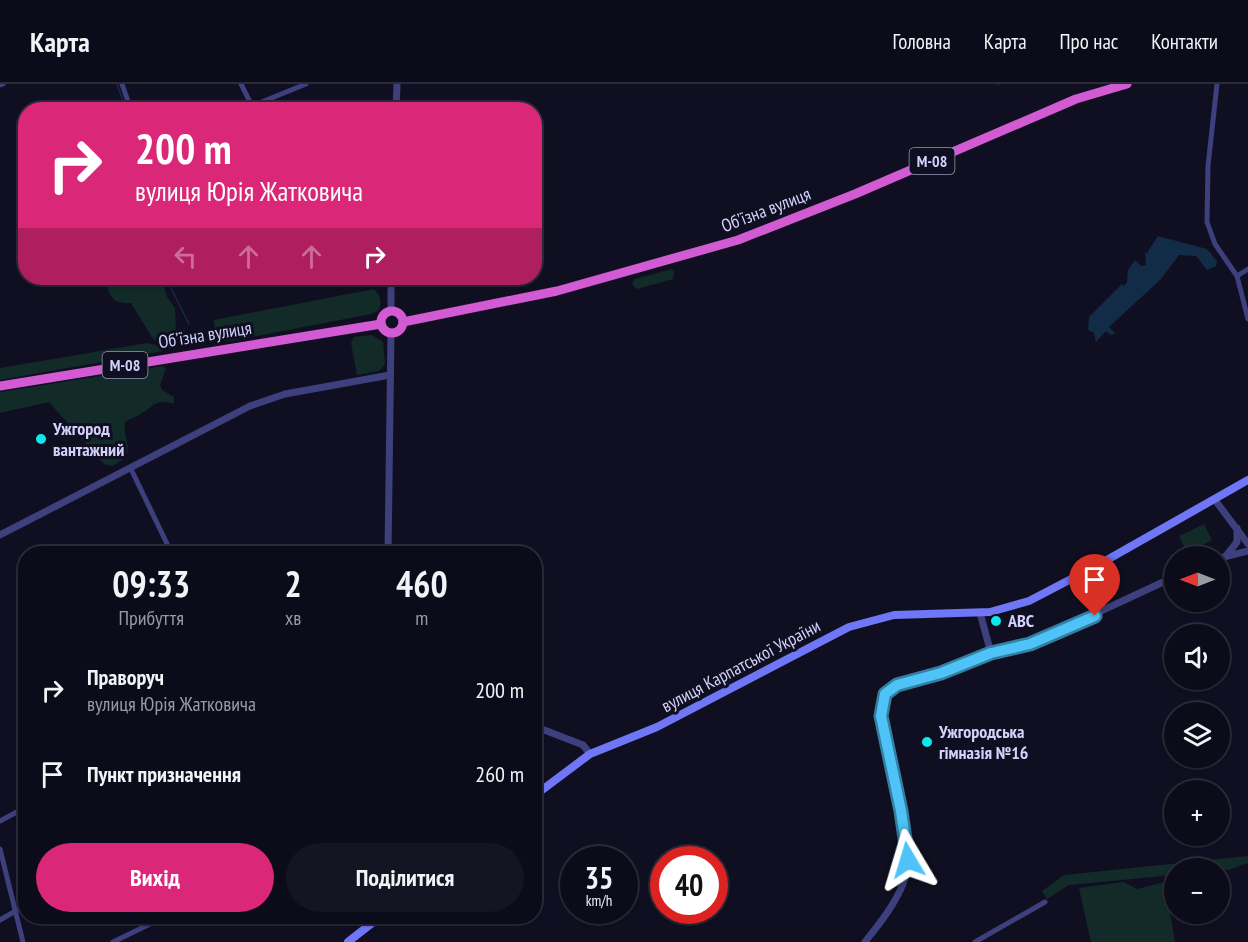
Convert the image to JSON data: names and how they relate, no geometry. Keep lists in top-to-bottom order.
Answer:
{
  "streets": {
    "highway": ["М-08", "Обʼїзна вулиця"],
    "main road": ["вулиця Карпатської України"]
  },
  "places": ["Ужгород вантажний", "ABC", "Ужгородська гімназія №16"],
  "north": "left",
  "page": {
    "header": "Карта",
    "nav": [
      "Головна",
      "Карта",
      "Про нас",
      "Контакти"
    ],
    "turn": ["200 m", "вулиця Юрія Жатковича"],
    "map_buttons": ["+", "−"],
    "eta": [
      "09:33",
      "Прибуття",
      "2",
      "хв",
      "460",
      "m"
    ],
    "list": [
      {
        "name": "Праворуч",
        "note": "вулиця Юрія Жатковича",
        "value": "200 m"
      },
      {
        "name": "Пункт призначення",
        "value": "260 m"
      }
    ],
    "buttons": ["Вихід", "Поділитися"],
    "speed": "35 km/h",
    "limit": "40"
  }
}
